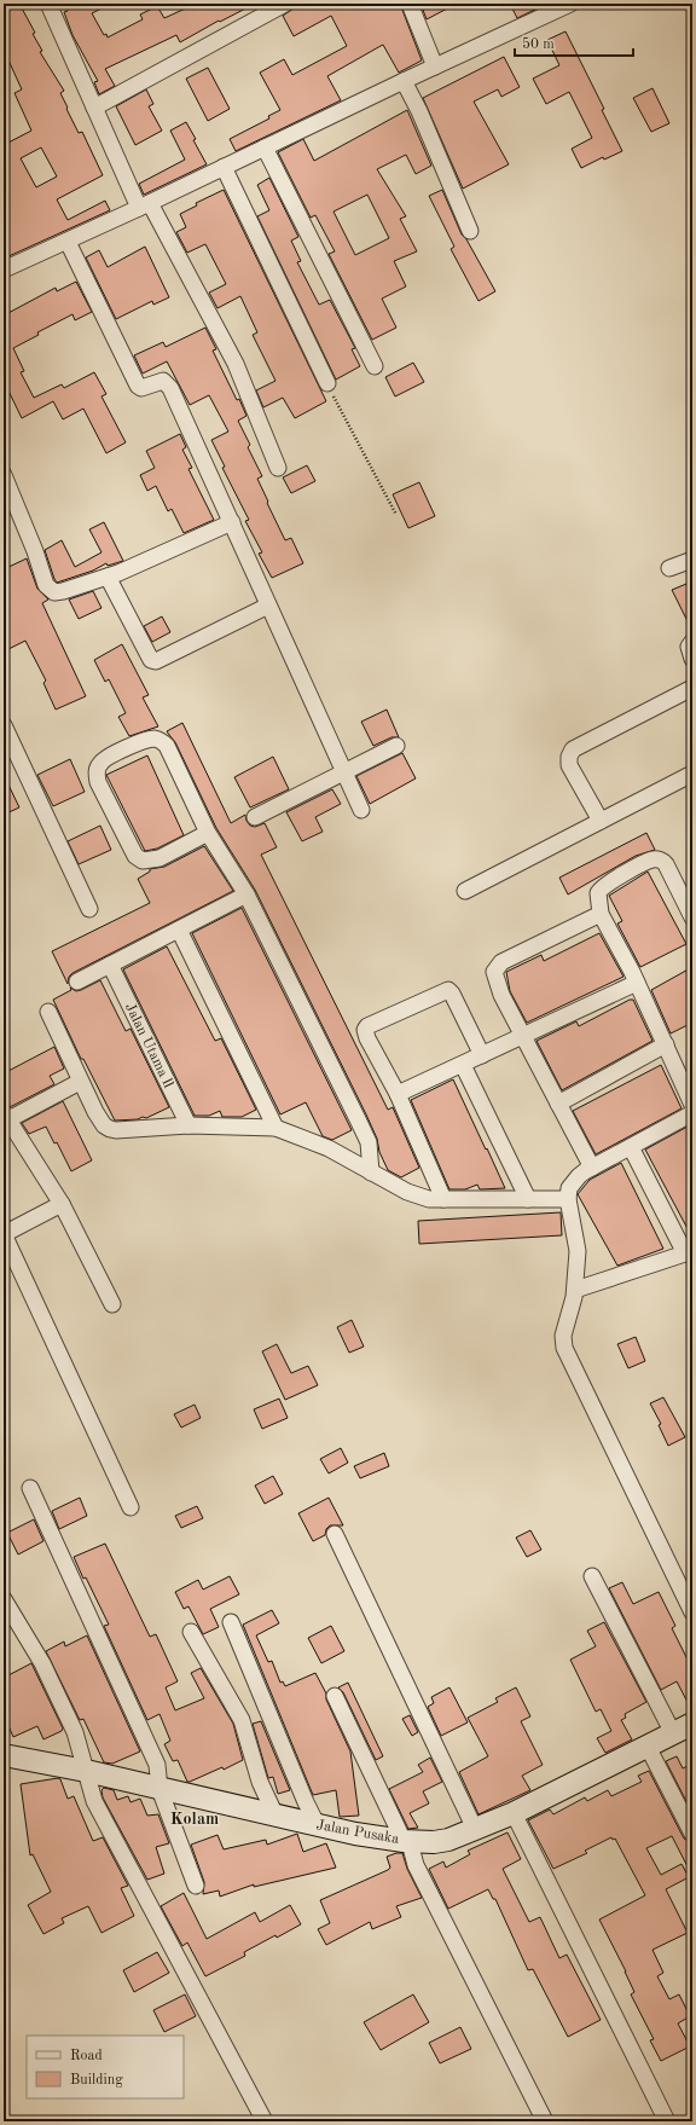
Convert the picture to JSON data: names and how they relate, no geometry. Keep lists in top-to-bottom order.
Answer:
{
  "streets": {
    "street": ["Jalan Utama ll", "Jalan Pusaka"]
  },
  "districts": ["Kolam"],
  "legend": ["Road", "Building"],
  "scale_bar": "50 m"
}
